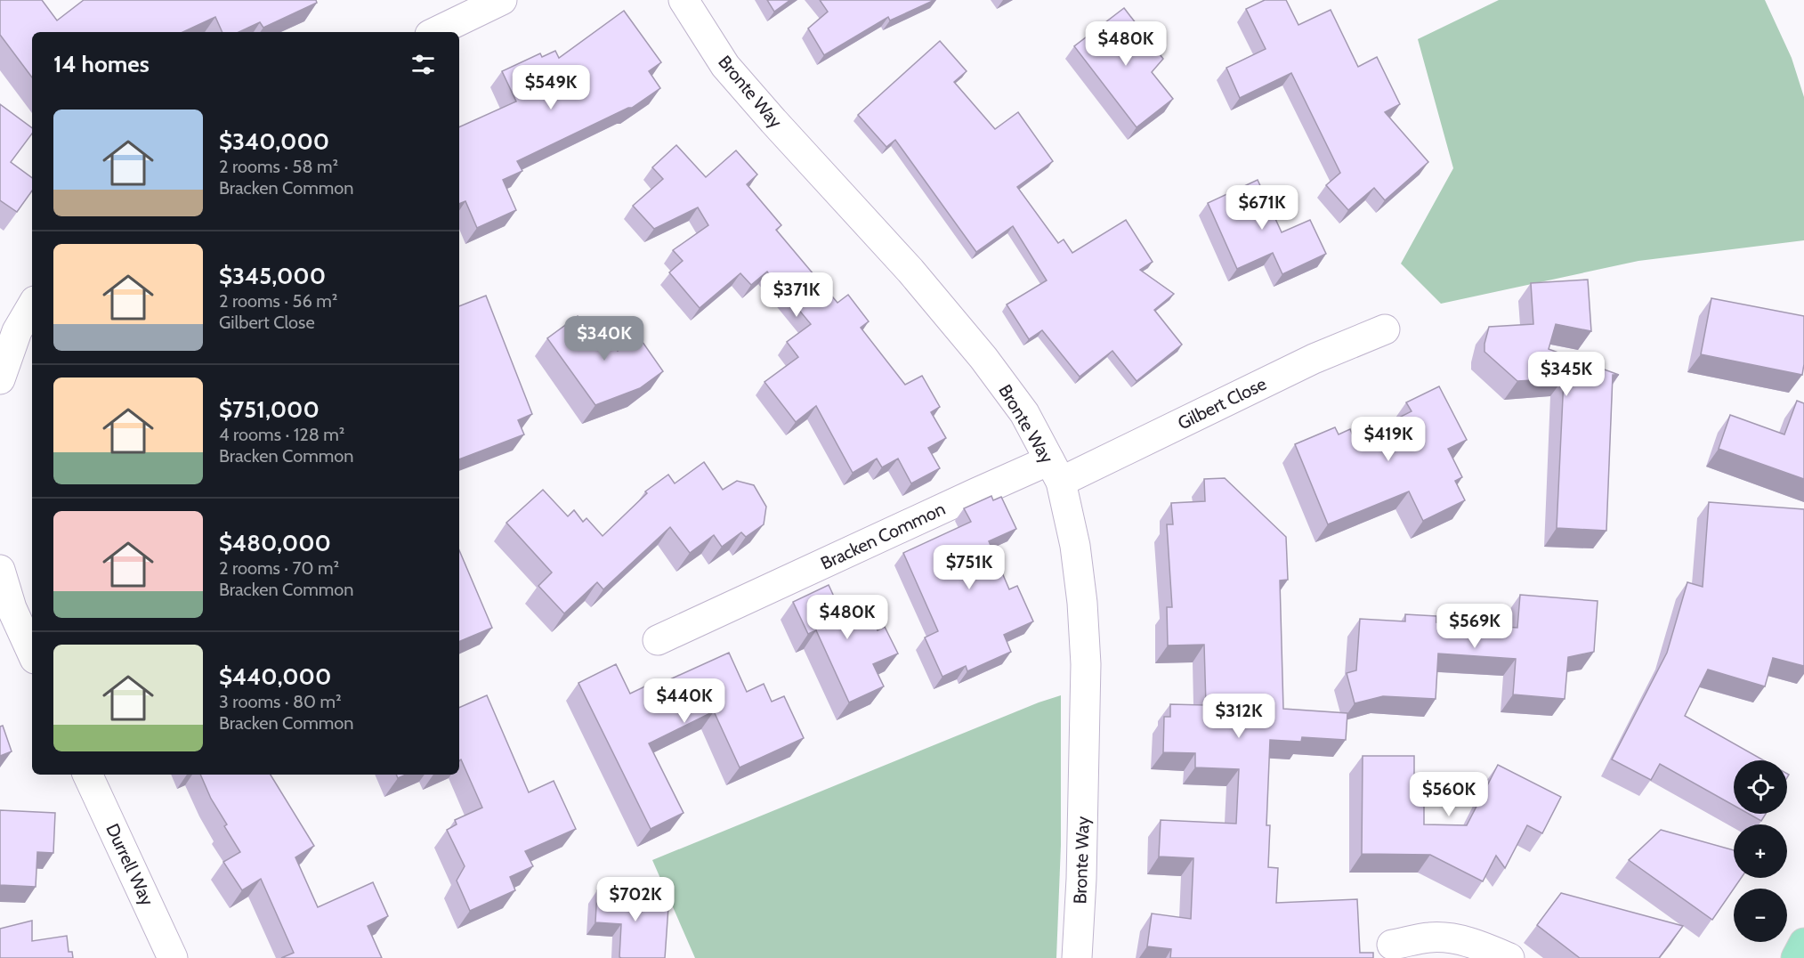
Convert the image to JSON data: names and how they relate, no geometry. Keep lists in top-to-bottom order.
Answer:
{
  "streets": {
    "street": [
      "Bronte Way",
      "Gilbert Close",
      "Bracken Common",
      "Durrell Way"
    ]
  },
  "crossings": [
    ["Bronte Way", "Gilbert Close"],
    ["Bronte Way", "Bracken Common"],
    ["Gilbert Close", "Bracken Common"]
  ],
  "page": {
    "price": [
      "$480K",
      "$549K",
      "$671K",
      "$371K",
      "$340K",
      "$345K",
      "$419K",
      "$751K",
      "$480K",
      "$569K",
      "$440K",
      "$312K",
      "$560K",
      "$702K"
    ],
    "heading": "14 homes",
    "list": [
      {
        "name": "$340,000",
        "note": "2 rooms · 58 m² · Bracken Common"
      },
      {
        "name": "$345,000",
        "note": "2 rooms · 56 m² · Gilbert Close"
      },
      {
        "name": "$751,000",
        "note": "4 rooms · 128 m² · Bracken Common"
      },
      {
        "name": "$480,000",
        "note": "2 rooms · 70 m² · Bracken Common"
      },
      {
        "name": "$440,000",
        "note": "3 rooms · 80 m² · Bracken Common"
      }
    ],
    "map_buttons": ["+", "−"]
  }
}
